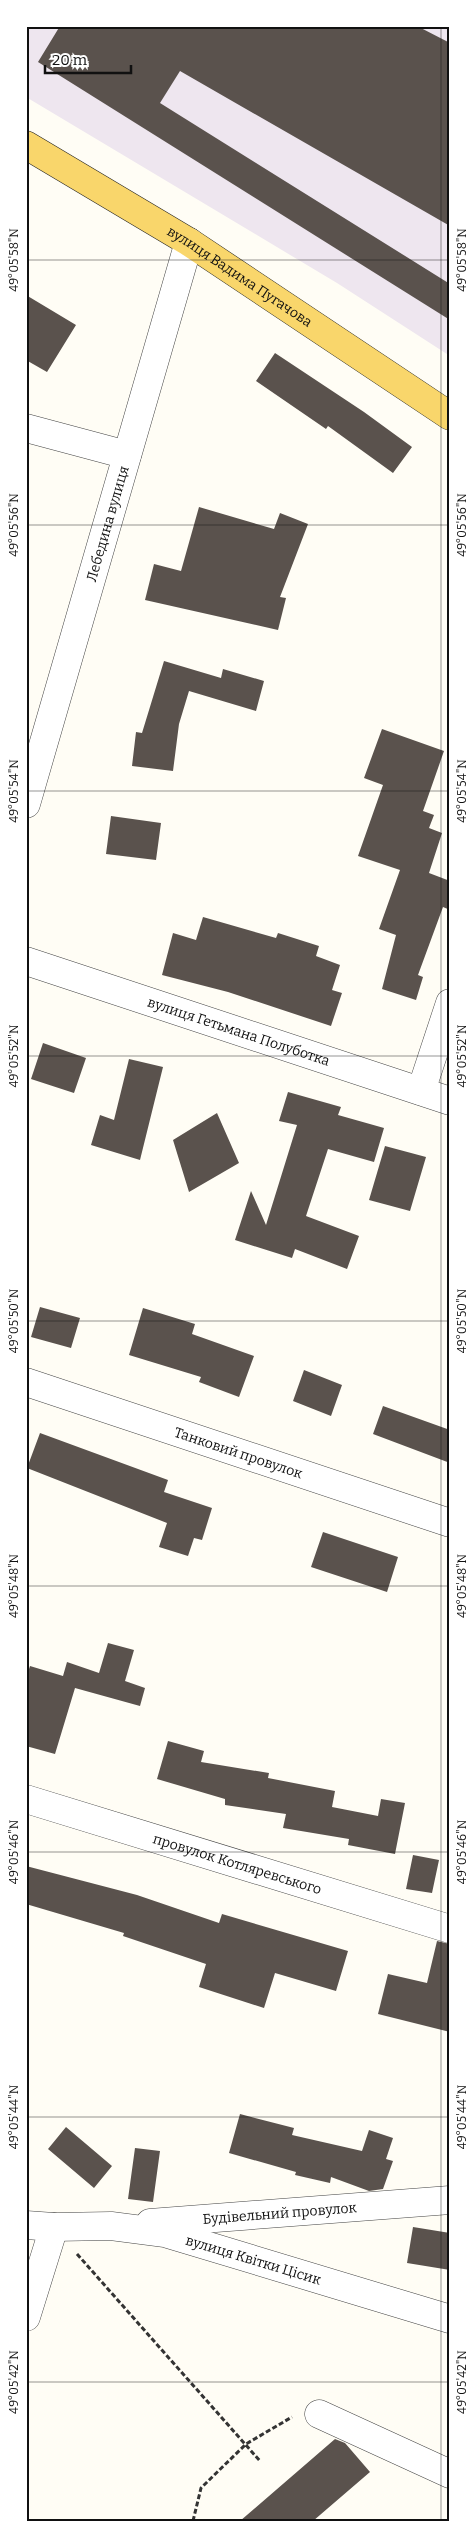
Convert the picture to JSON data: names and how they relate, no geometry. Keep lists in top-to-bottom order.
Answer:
{
  "streets": {
    "main road": ["вулиця Вадима Пугачова"],
    "street": [
      "Лебедина вулиця",
      "вулиця Гетьмана Полуботка",
      "Танковий провулок",
      "провулок Котляревського",
      "Будівельний провулок",
      "вулиця Квітки Цісик"
    ]
  },
  "crossings": [
    ["вулиця Вадима Пугачова", "Лебедина вулиця"],
    ["Будівельний провулок", "вулиця Квітки Цісик"]
  ],
  "scale_bar": "20 m",
  "coordinates": [
    "49°05'58\"N",
    "49°05'56\"N",
    "49°05'54\"N",
    "49°05'52\"N",
    "49°05'50\"N",
    "49°05'48\"N",
    "49°05'46\"N",
    "49°05'44\"N",
    "49°05'42\"N"
  ]
}
